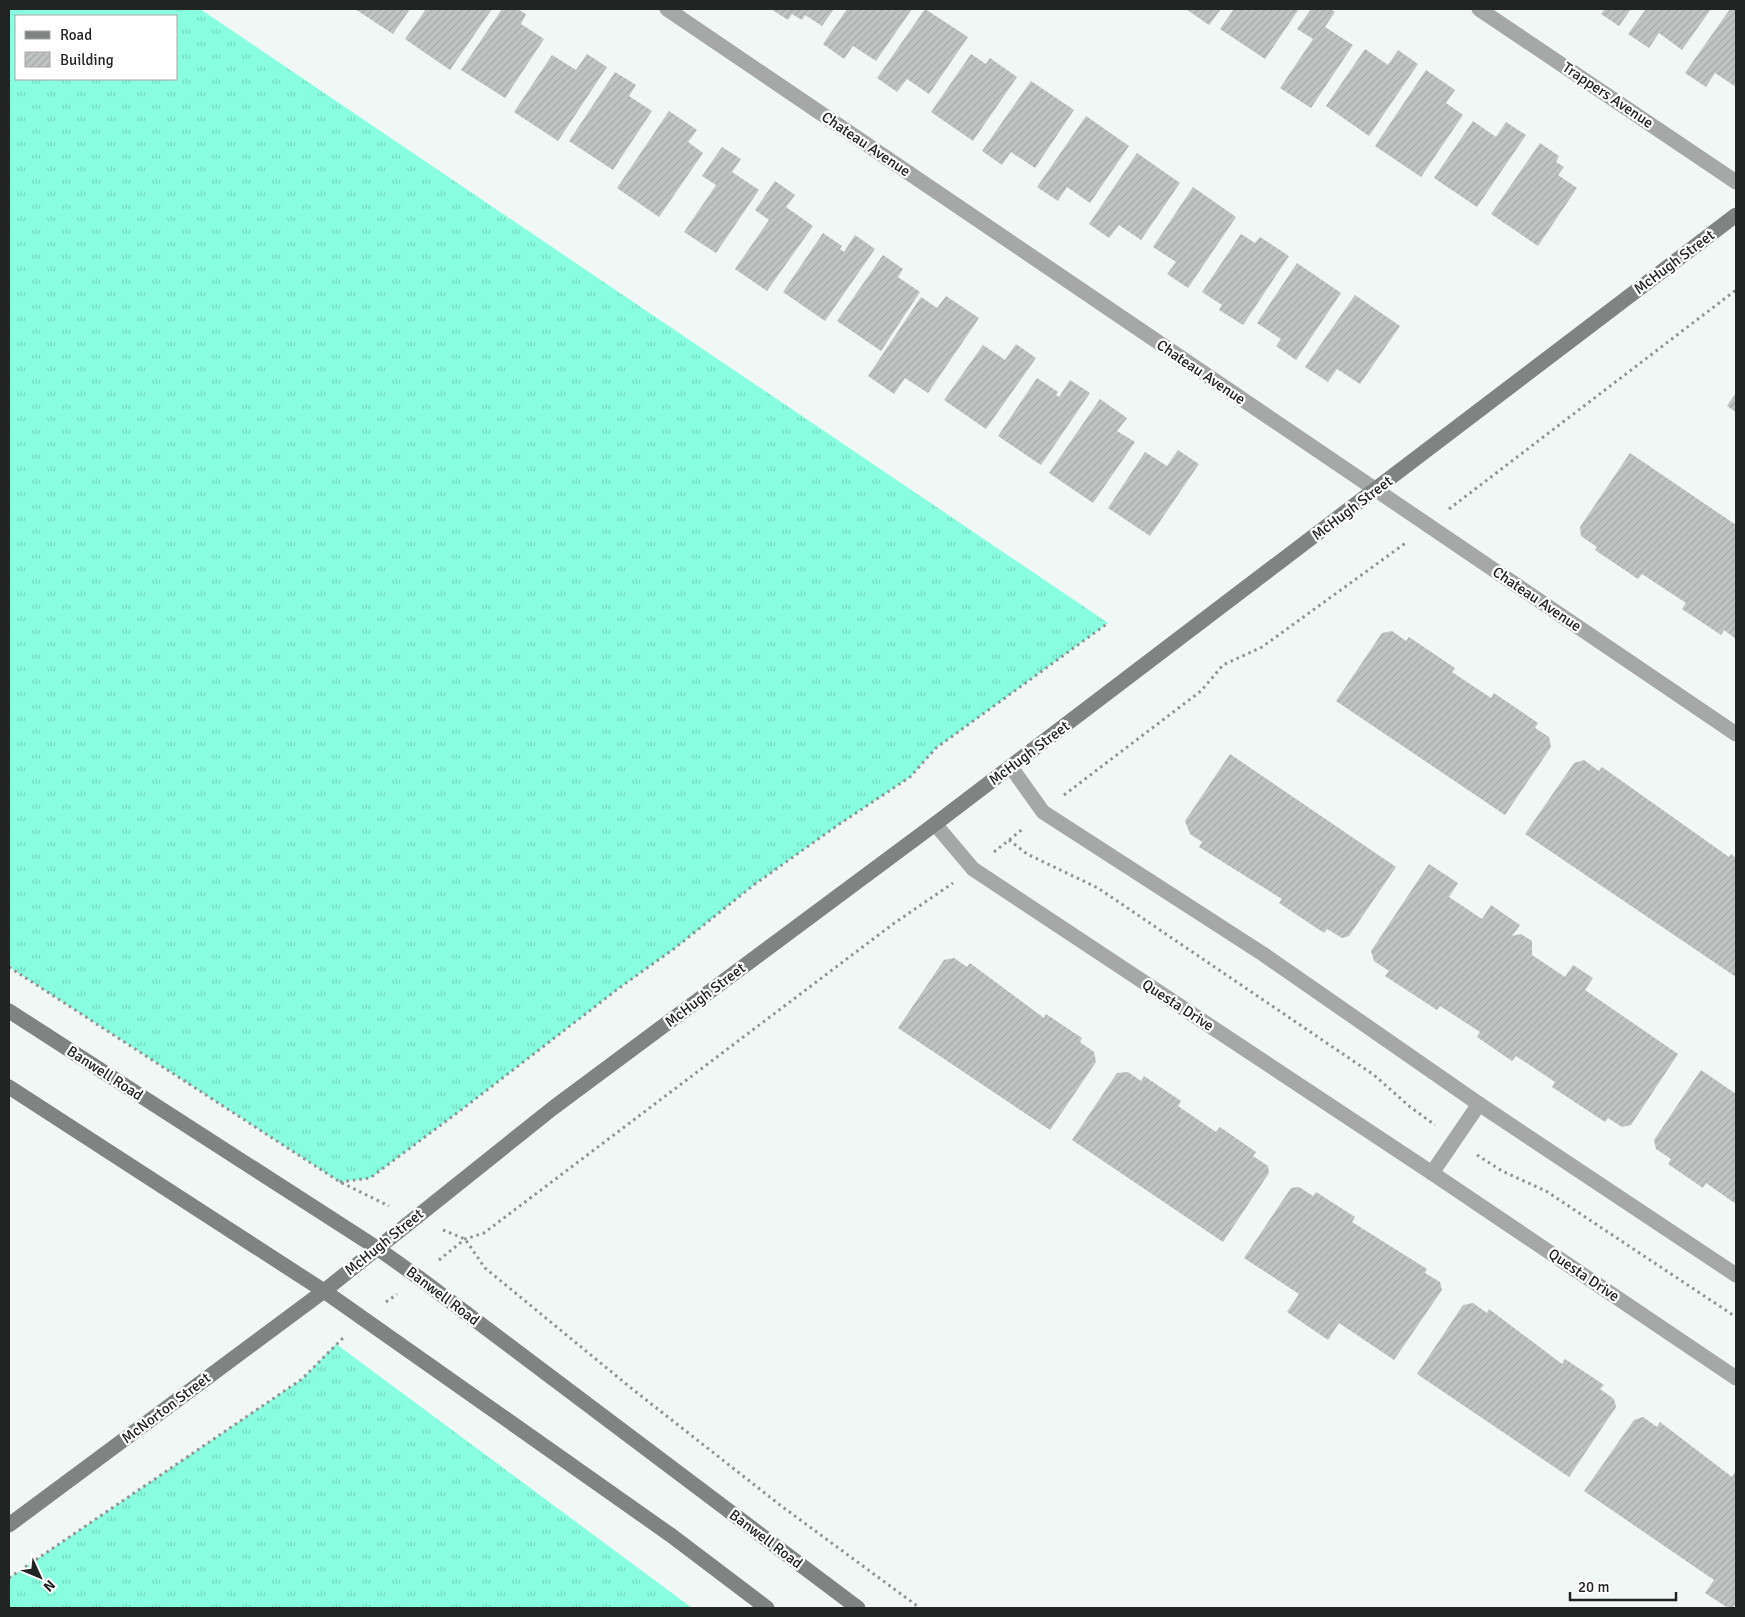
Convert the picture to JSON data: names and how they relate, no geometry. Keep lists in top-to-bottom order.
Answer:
{
  "streets": {
    "main road": ["McHugh Street", "Banwell Road", "McNorton Street"],
    "street": ["Trappers Avenue", "Chateau Avenue", "Questa Drive"]
  },
  "crossings": [
    ["Chateau Avenue", "McHugh Street"],
    ["McHugh Street", "Questa Drive"],
    ["McHugh Street", "Banwell Road"],
    ["McHugh Street", "McNorton Street"]
  ],
  "legend": ["Road", "Building"],
  "scale_bar": "20 m",
  "north": "bottom right"
}
